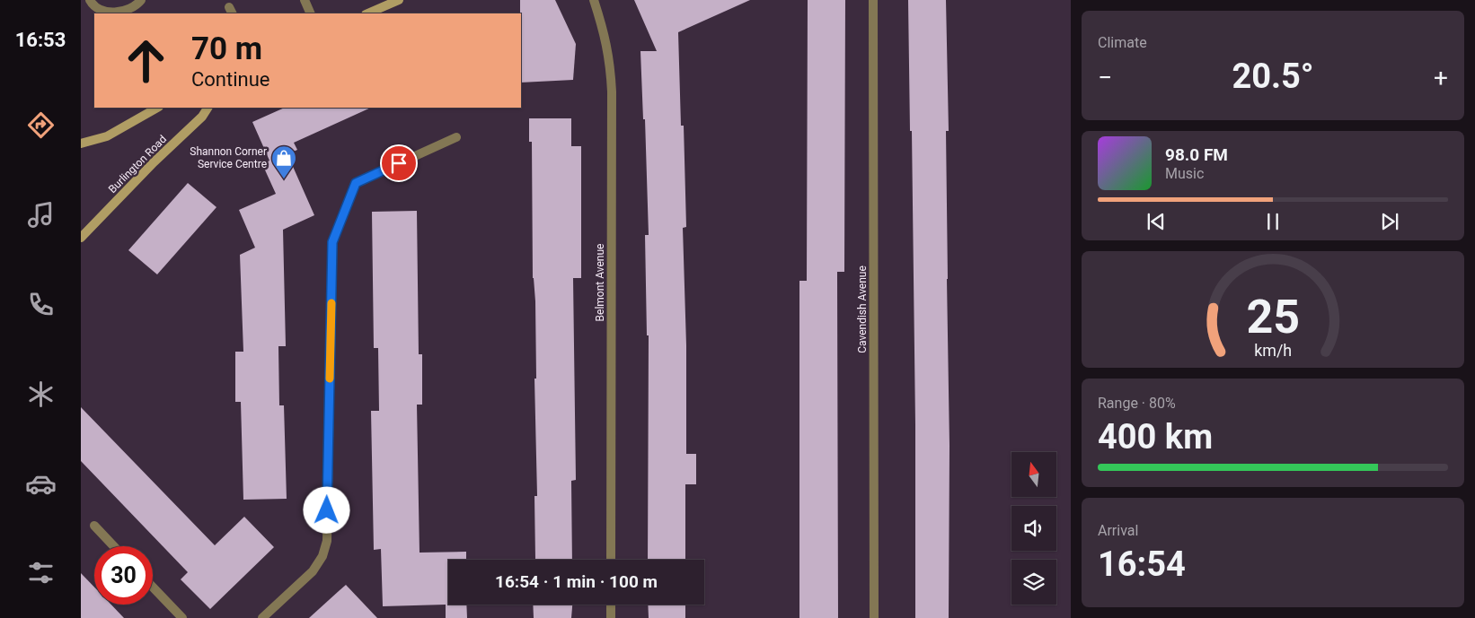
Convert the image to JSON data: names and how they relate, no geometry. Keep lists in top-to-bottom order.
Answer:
{
  "streets": {
    "main road": ["Burlington Road"],
    "street": ["Belmont Avenue", "Cavendish Avenue"]
  },
  "places": {
    "shop": ["Shannon Corner Service Centre"]
  },
  "north": "top",
  "page": {
    "tabs": "16:53",
    "tile": [
      "Climate",
      ["Range · 80%", "400 km"],
      ["Arrival", "16:54"]
    ],
    "turn": ["70 m", "Continue"],
    "heat": ["−", "20.5°", "+"],
    "song": ["98.0 FM", "Music"],
    "limit": "30",
    "trip": "16:54 · 1 min · 100 m",
    "gauge": ["25", "km/h"]
  }
}
